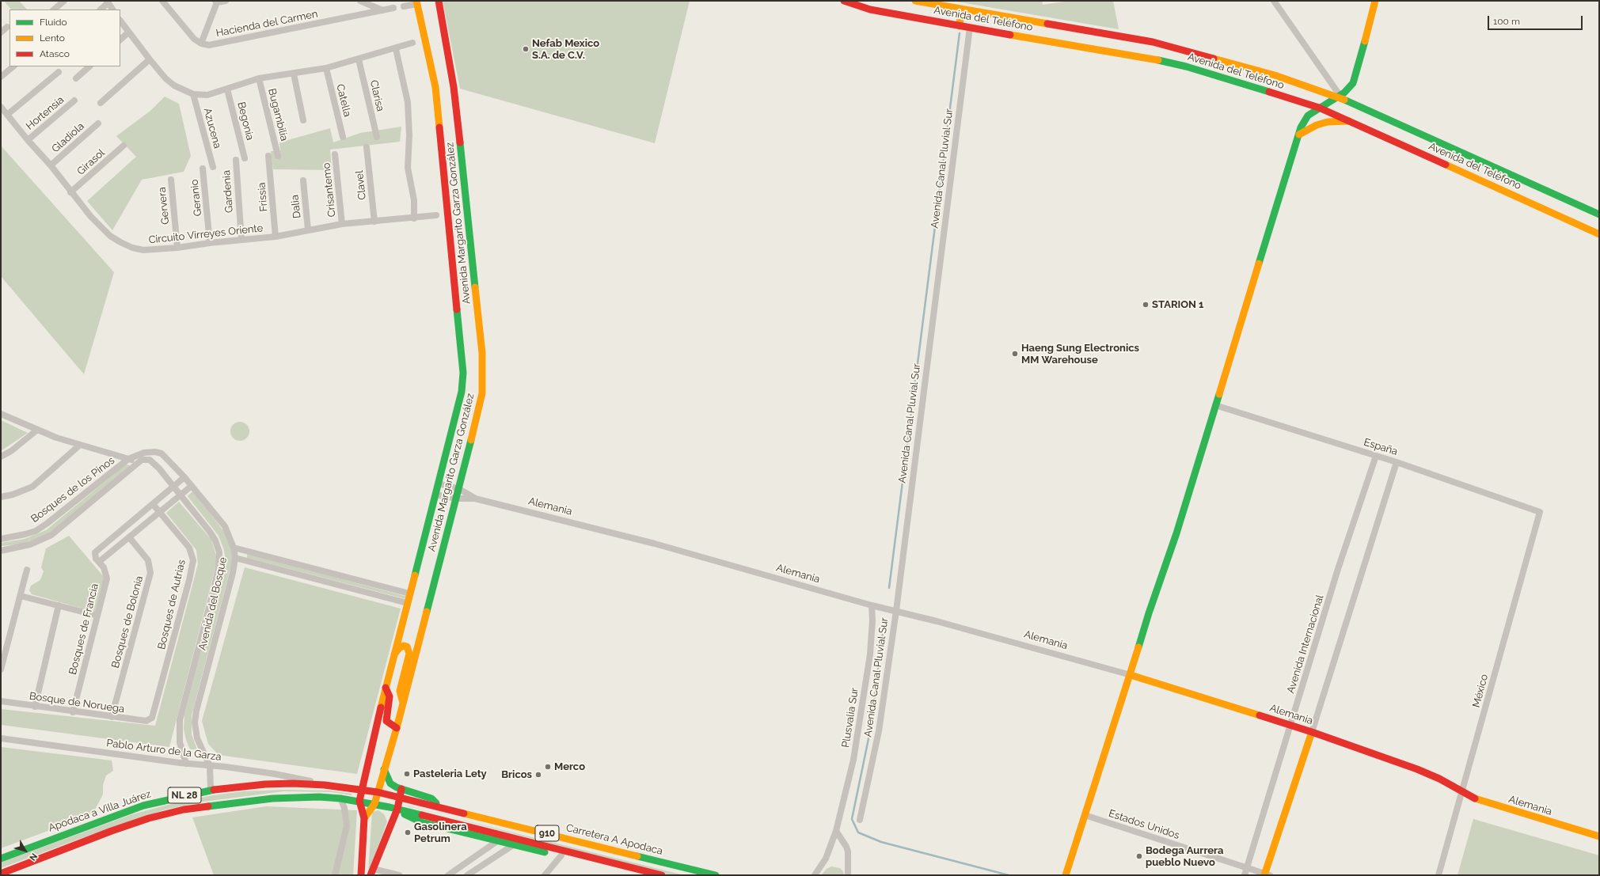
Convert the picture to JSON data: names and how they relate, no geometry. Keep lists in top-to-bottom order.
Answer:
{
  "streets": {
    "main road": [
      "Avenida del Teléfono",
      "Avenida Margarito Garza González",
      "Alemania",
      "NL 28",
      "Apodaca a Villa Juárez",
      "910",
      "Carretera A Apodaca"
    ],
    "street": [
      "Hacienda del Carmen",
      "Clarisa",
      "Catella",
      "Hortensia",
      "Bugambilia",
      "Begonia",
      "Azucena",
      "Gladiola",
      "Girasol",
      "Avenida Canal Pluvial Sur",
      "Clavel",
      "Crisantemo",
      "Gardenia",
      "Frissia",
      "Geranio",
      "Gervera",
      "Dalia",
      "Circuito Virreyes Oriente",
      "España",
      "Bosques de los Pinos",
      "Avenida del Bosque",
      "Bosques de Autrias",
      "Bosques de Bolonia",
      "Bosques de Francia",
      "Avenida Internacional",
      "México",
      "Bosque de Noruega",
      "Plusvalia Sur",
      "Pablo Arturo de la Garza",
      "Estados Unidos"
    ]
  },
  "crossings": [
    ["Avenida del Teléfono", "Avenida Canal Pluvial Sur"],
    ["Hortensia", "Circuito Virreyes Oriente"],
    ["Gladiola", "Circuito Virreyes Oriente"],
    ["Girasol", "Circuito Virreyes Oriente"],
    ["Avenida Canal Pluvial Sur", "Alemania"],
    ["Clavel", "Circuito Virreyes Oriente"],
    ["Crisantemo", "Circuito Virreyes Oriente"],
    ["Gardenia", "Circuito Virreyes Oriente"],
    ["Frissia", "Circuito Virreyes Oriente"],
    ["Geranio", "Circuito Virreyes Oriente"],
    ["Gervera", "Circuito Virreyes Oriente"],
    ["Dalia", "Circuito Virreyes Oriente"],
    ["Avenida Margarito Garza González", "Alemania"],
    ["Avenida Margarito Garza González", "NL 28"],
    ["Avenida Margarito Garza González", "Apodaca a Villa Juárez"],
    ["Avenida Margarito Garza González", "910"],
    ["Avenida Margarito Garza González", "Carretera A Apodaca"],
    ["España", "Avenida Internacional"],
    ["España", "México"],
    ["Bosques de los Pinos", "Avenida del Bosque"],
    ["Alemania", "Avenida Internacional"],
    ["Alemania", "México"],
    ["Alemania", "Plusvalia Sur"],
    ["Avenida del Bosque", "Pablo Arturo de la Garza"],
    ["Bosques de Autrias", "Bosques de Francia"],
    ["Bosques de Autrias", "Bosque de Noruega"],
    ["Bosques de Bolonia", "Bosque de Noruega"],
    ["Bosques de Francia", "Bosque de Noruega"],
    ["Avenida Internacional", "Estados Unidos"],
    ["Pablo Arturo de la Garza", "Apodaca a Villa Juárez"],
    ["NL 28", "910"],
    ["Apodaca a Villa Juárez", "Carretera A Apodaca"]
  ],
  "places": [
    "Nefab Mexico S.A. de C.V.",
    "STARION 1",
    "Haeng Sung Electronics MM Warehouse",
    "Merco",
    "Pasteleria Lety",
    "Bricos",
    "Gasolinera Petrum",
    "Bodega Aurrera pueblo Nuevo"
  ],
  "legend": ["Fluido", "Lento", "Atasco"],
  "scale_bar": "100 m",
  "north": "bottom right"
}
